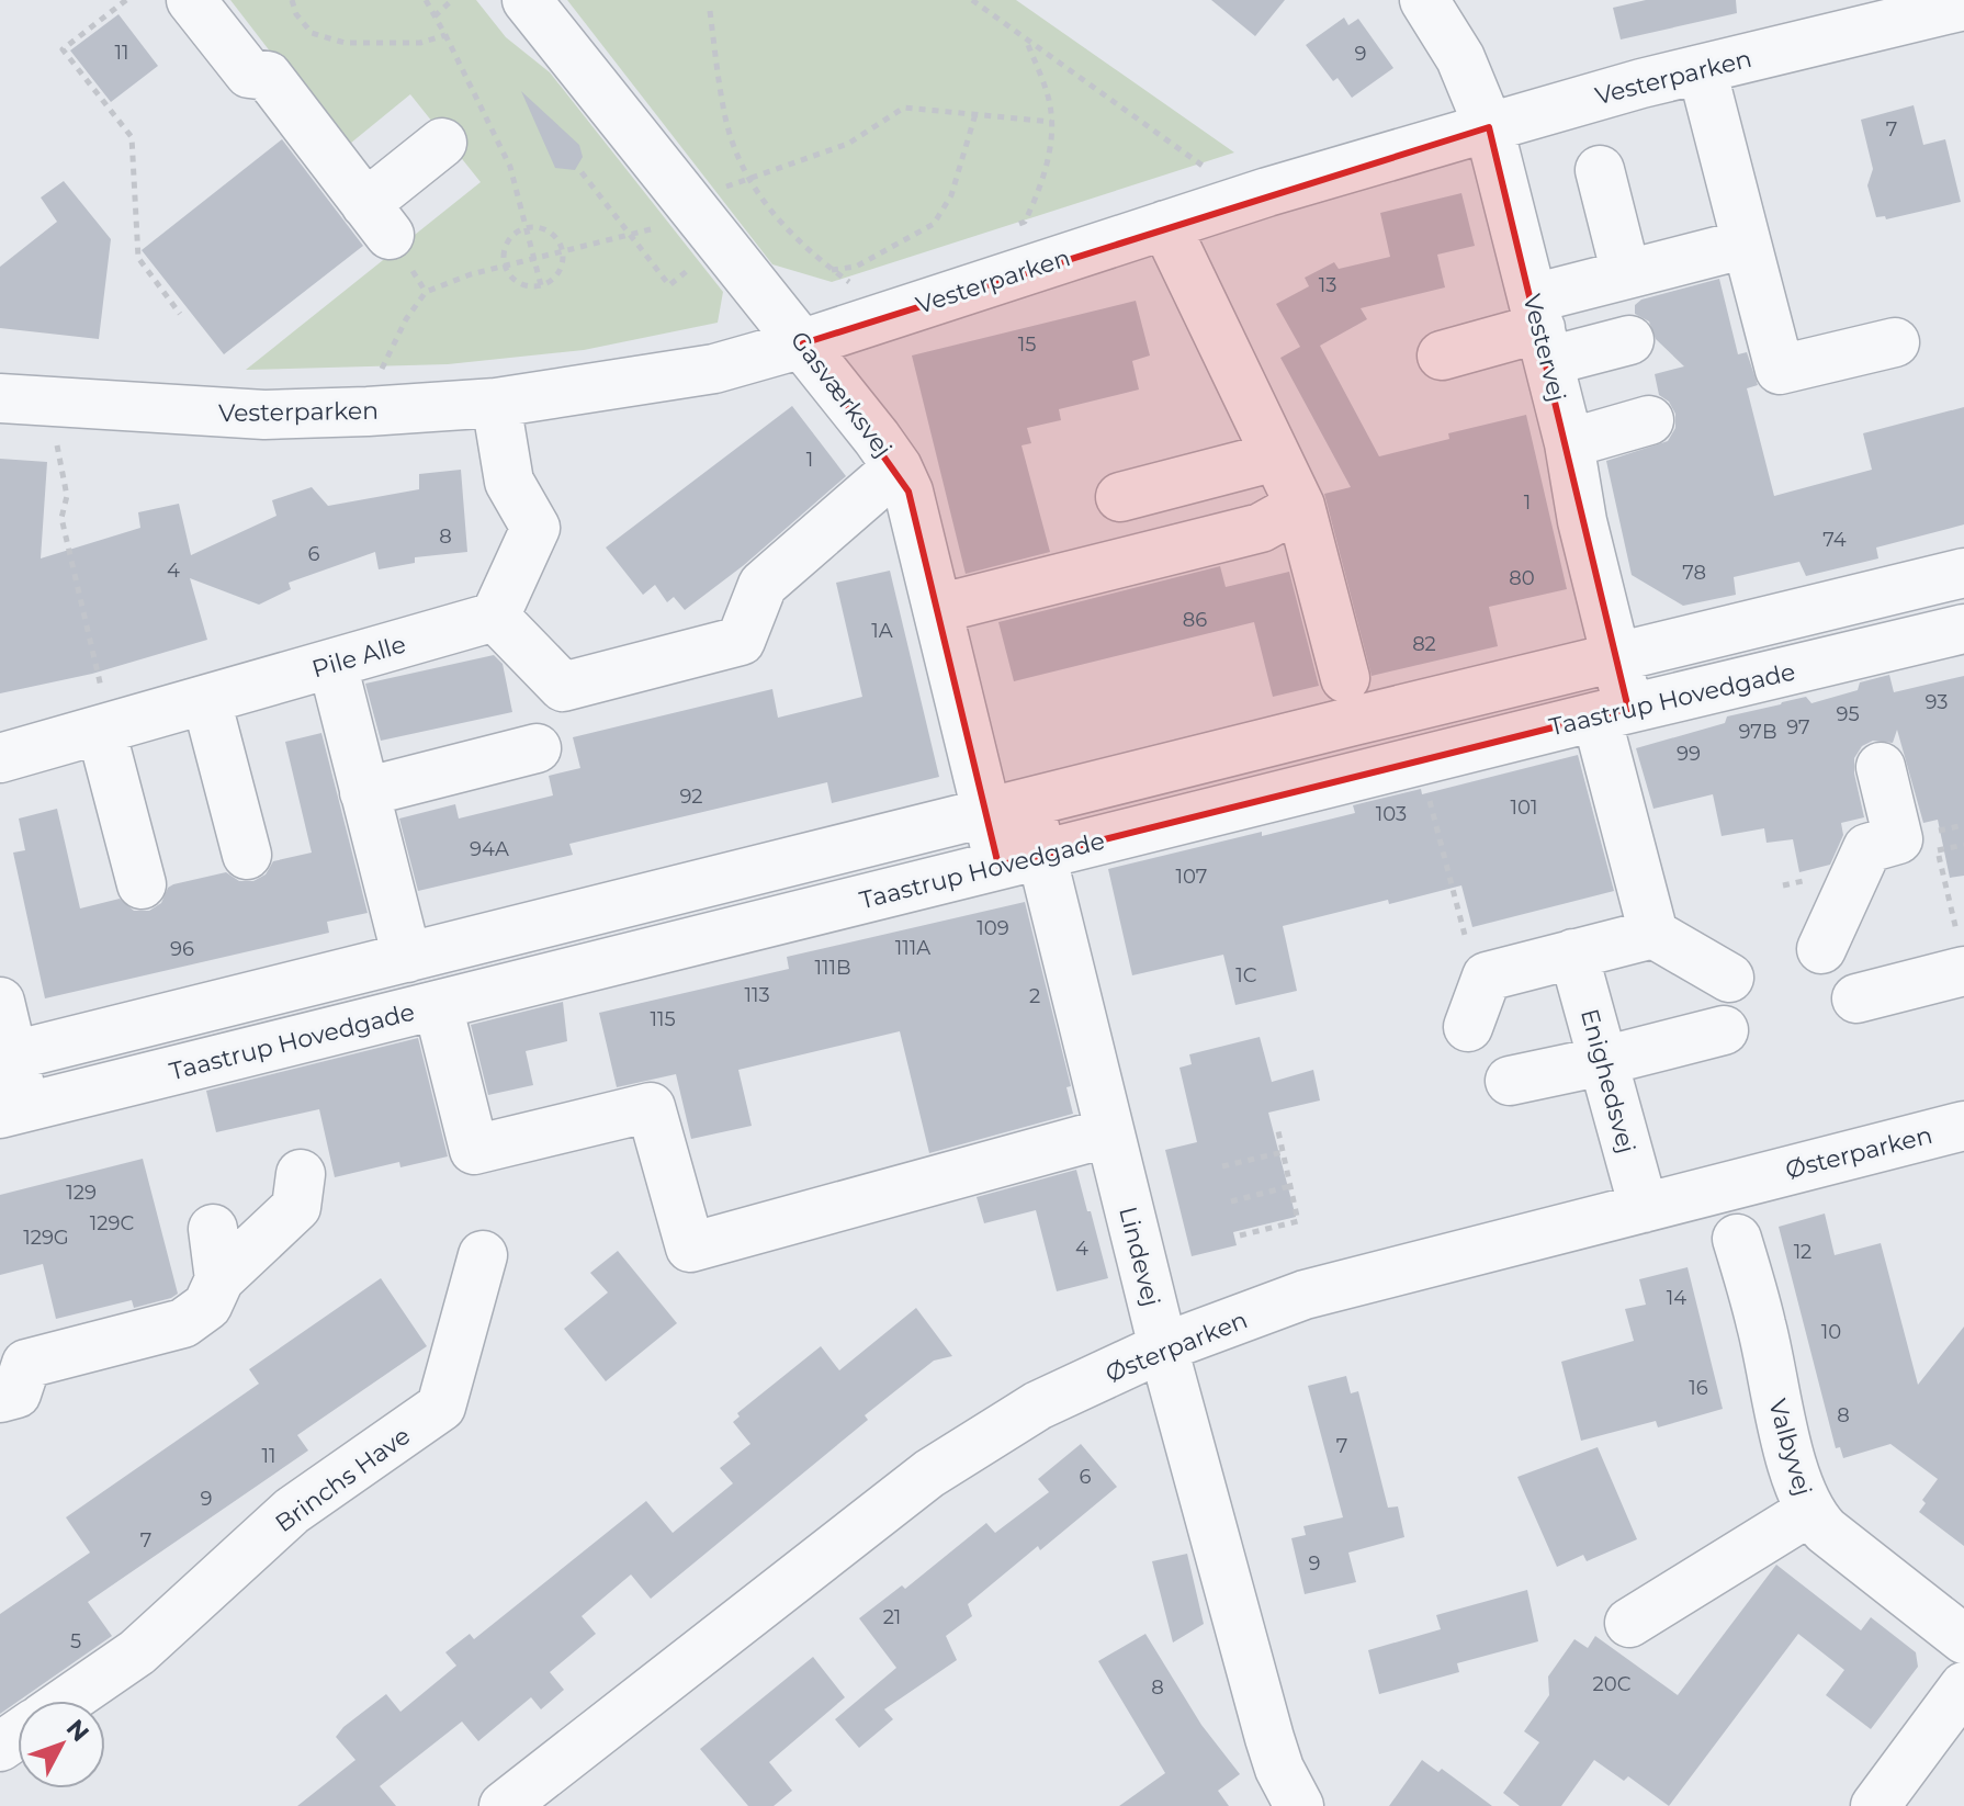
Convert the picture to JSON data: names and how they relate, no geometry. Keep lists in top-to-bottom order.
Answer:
{
  "streets": {
    "street": [
      "Vesterparken",
      "Vestervej",
      "Gasværksvej",
      "Pile Alle",
      "Taastrup Hovedgade",
      "Enighedsvej",
      "Østerparken",
      "Lindevej",
      "Valbyvej",
      "Brinchs Have"
    ]
  },
  "crossings": [
    ["Vesterparken", "Vestervej"],
    ["Vesterparken", "Gasværksvej"],
    ["Vestervej", "Taastrup Hovedgade"],
    ["Gasværksvej", "Taastrup Hovedgade"],
    ["Gasværksvej", "Lindevej"],
    ["Taastrup Hovedgade", "Lindevej"],
    ["Enighedsvej", "Østerparken"],
    ["Østerparken", "Lindevej"]
  ],
  "house_numbers": [
    "11",
    "9",
    "7",
    "13",
    "15",
    "1",
    "1",
    "8",
    "74",
    "6",
    "4",
    "78",
    "80",
    "86",
    "1A",
    "82",
    "93",
    "95",
    "97",
    "97B",
    "99",
    "92",
    "101",
    "103",
    "94A",
    "107",
    "109",
    "111A",
    "96",
    "111B",
    "1C",
    "113",
    "2",
    "115",
    "129",
    "129C",
    "129G",
    "4",
    "12",
    "14",
    "10",
    "16",
    "8",
    "7",
    "11",
    "6",
    "9",
    "7",
    "9",
    "21",
    "5",
    "20C",
    "8"
  ],
  "north": "top right"
}
